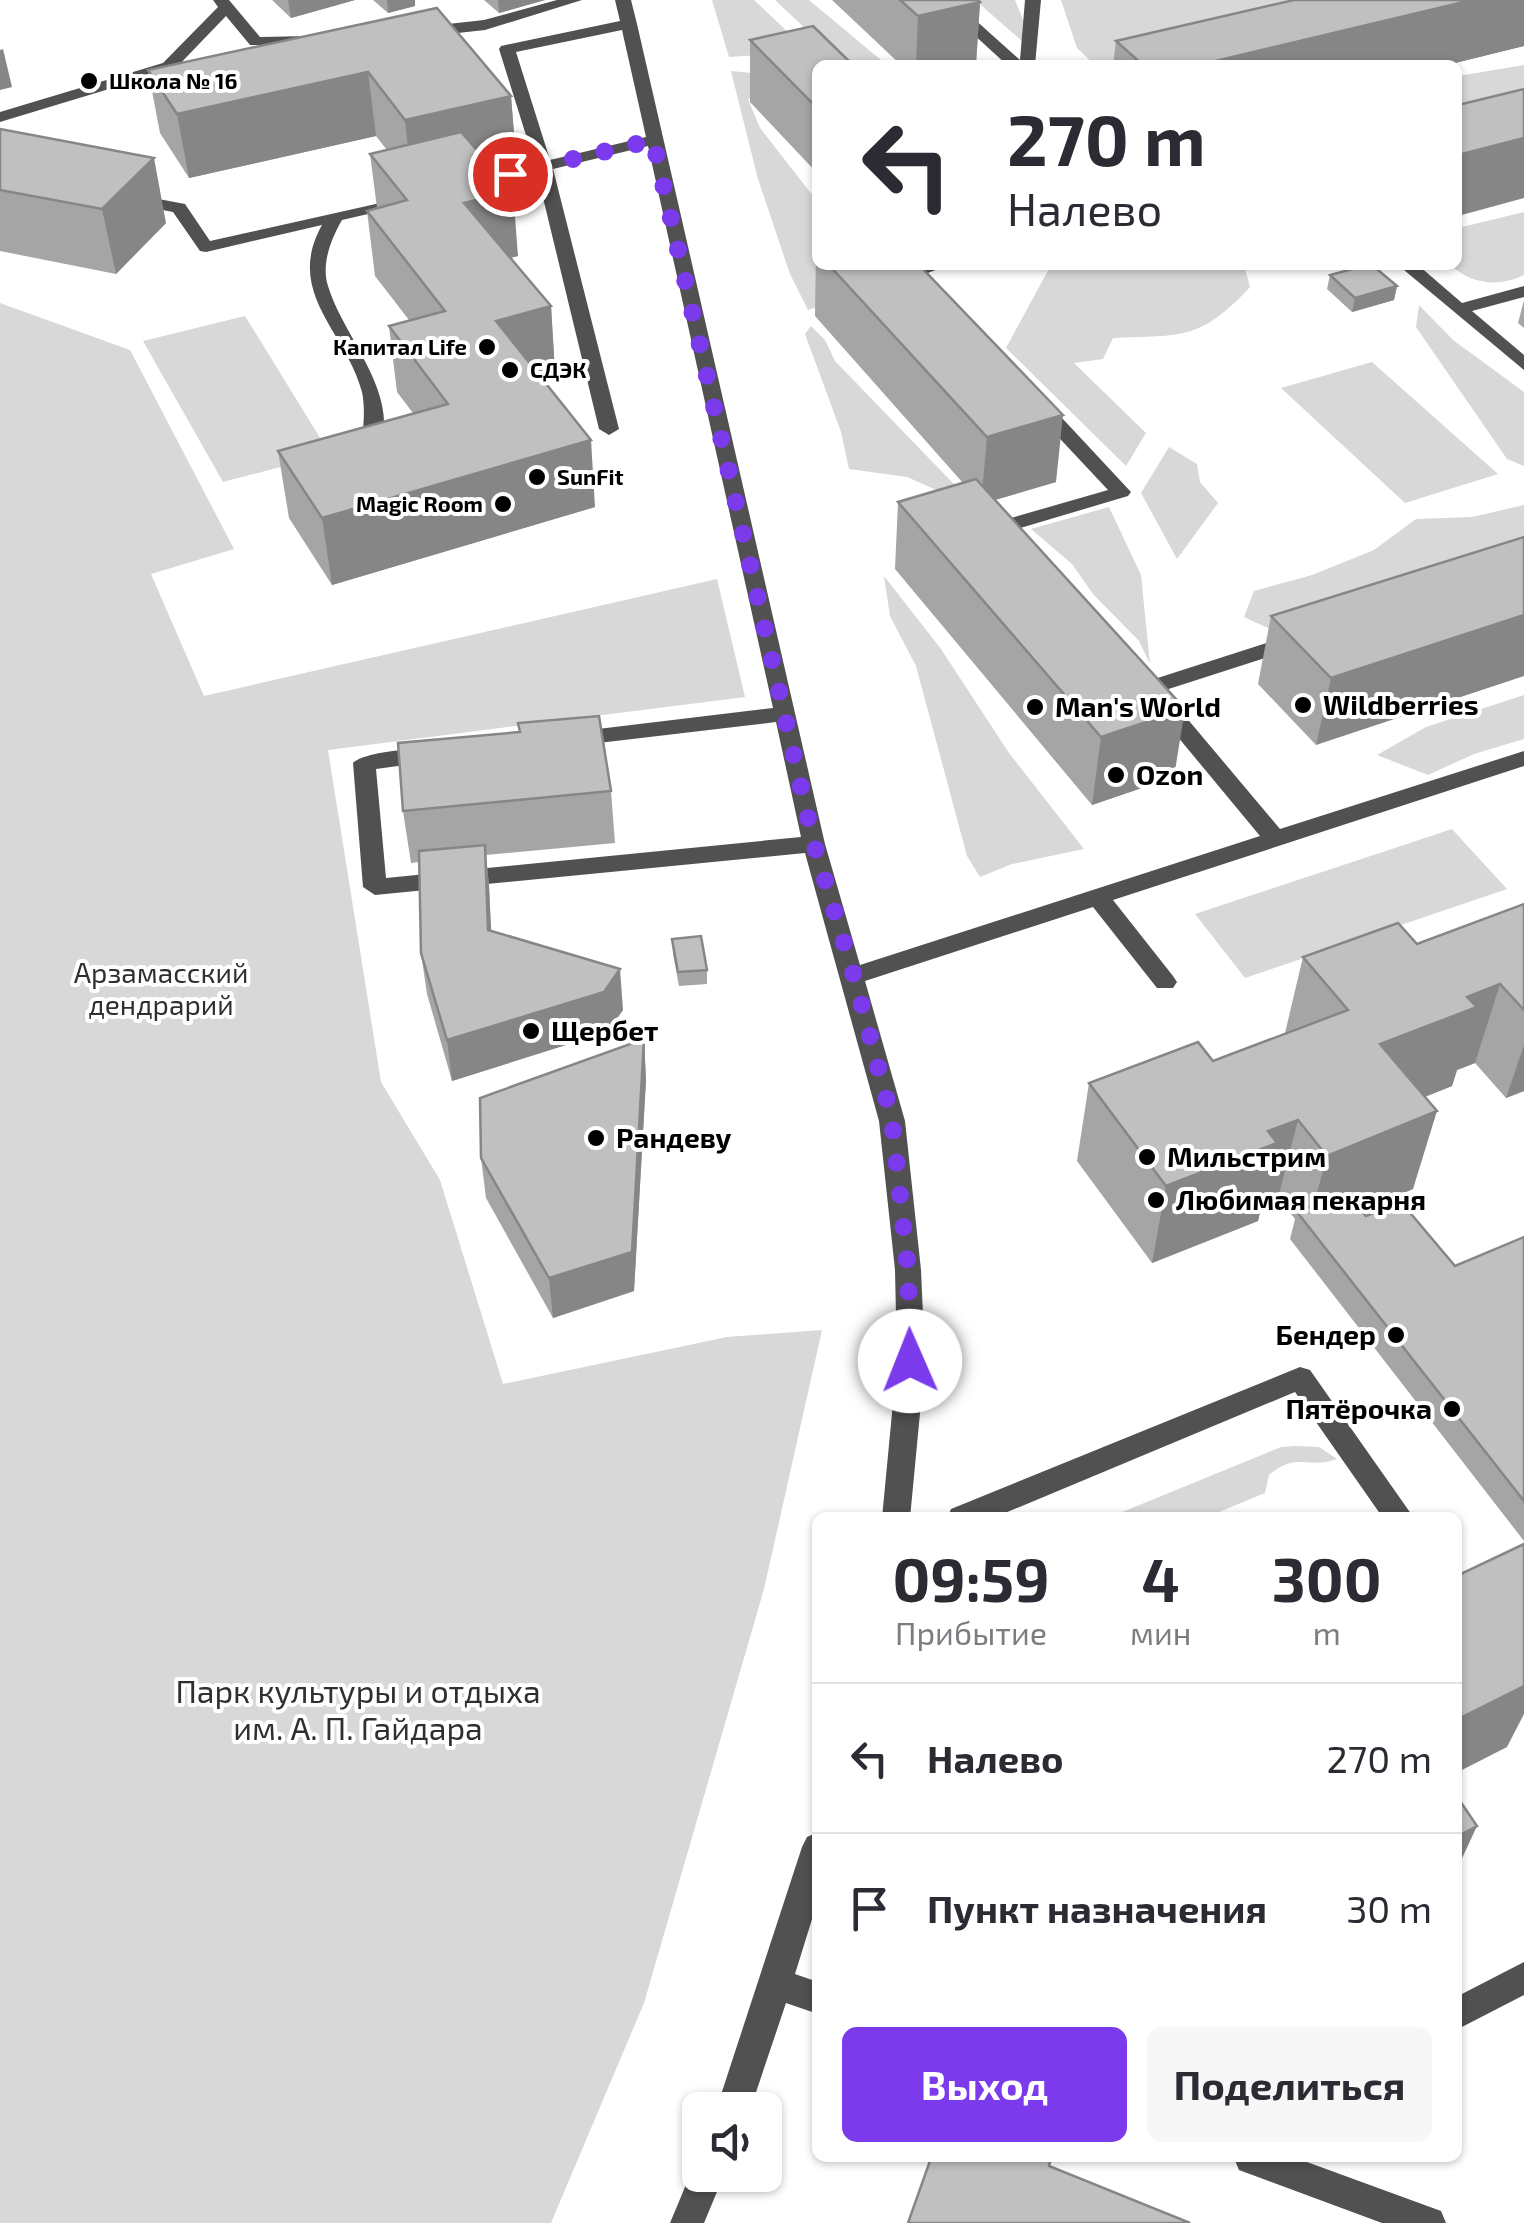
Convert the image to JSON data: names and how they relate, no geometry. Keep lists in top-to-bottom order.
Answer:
{
  "parks": ["Арзамасский дендрарий", "Парк культуры и отдыха им. А. П. Гайдара"],
  "places": [
    "Школа № 16",
    "Капитал Life",
    "СДЭК",
    "SunFit",
    "Magic Room",
    "Wildberries",
    "Man's World",
    "Ozon",
    "Щербет",
    "Рандеву",
    "Мильстрим",
    "Любимая пекарня",
    "Бендер",
    "Пятёрочка"
  ],
  "page": {
    "turn": ["270 m", "Налево"],
    "eta": [
      "09:59",
      "Прибытие",
      "4",
      "мин",
      "300",
      "m"
    ],
    "list": [
      {
        "name": "Налево",
        "value": "270 m"
      },
      {
        "name": "Пункт назначения",
        "value": "30 m"
      }
    ],
    "buttons": ["Выход", "Поделиться"]
  }
}
